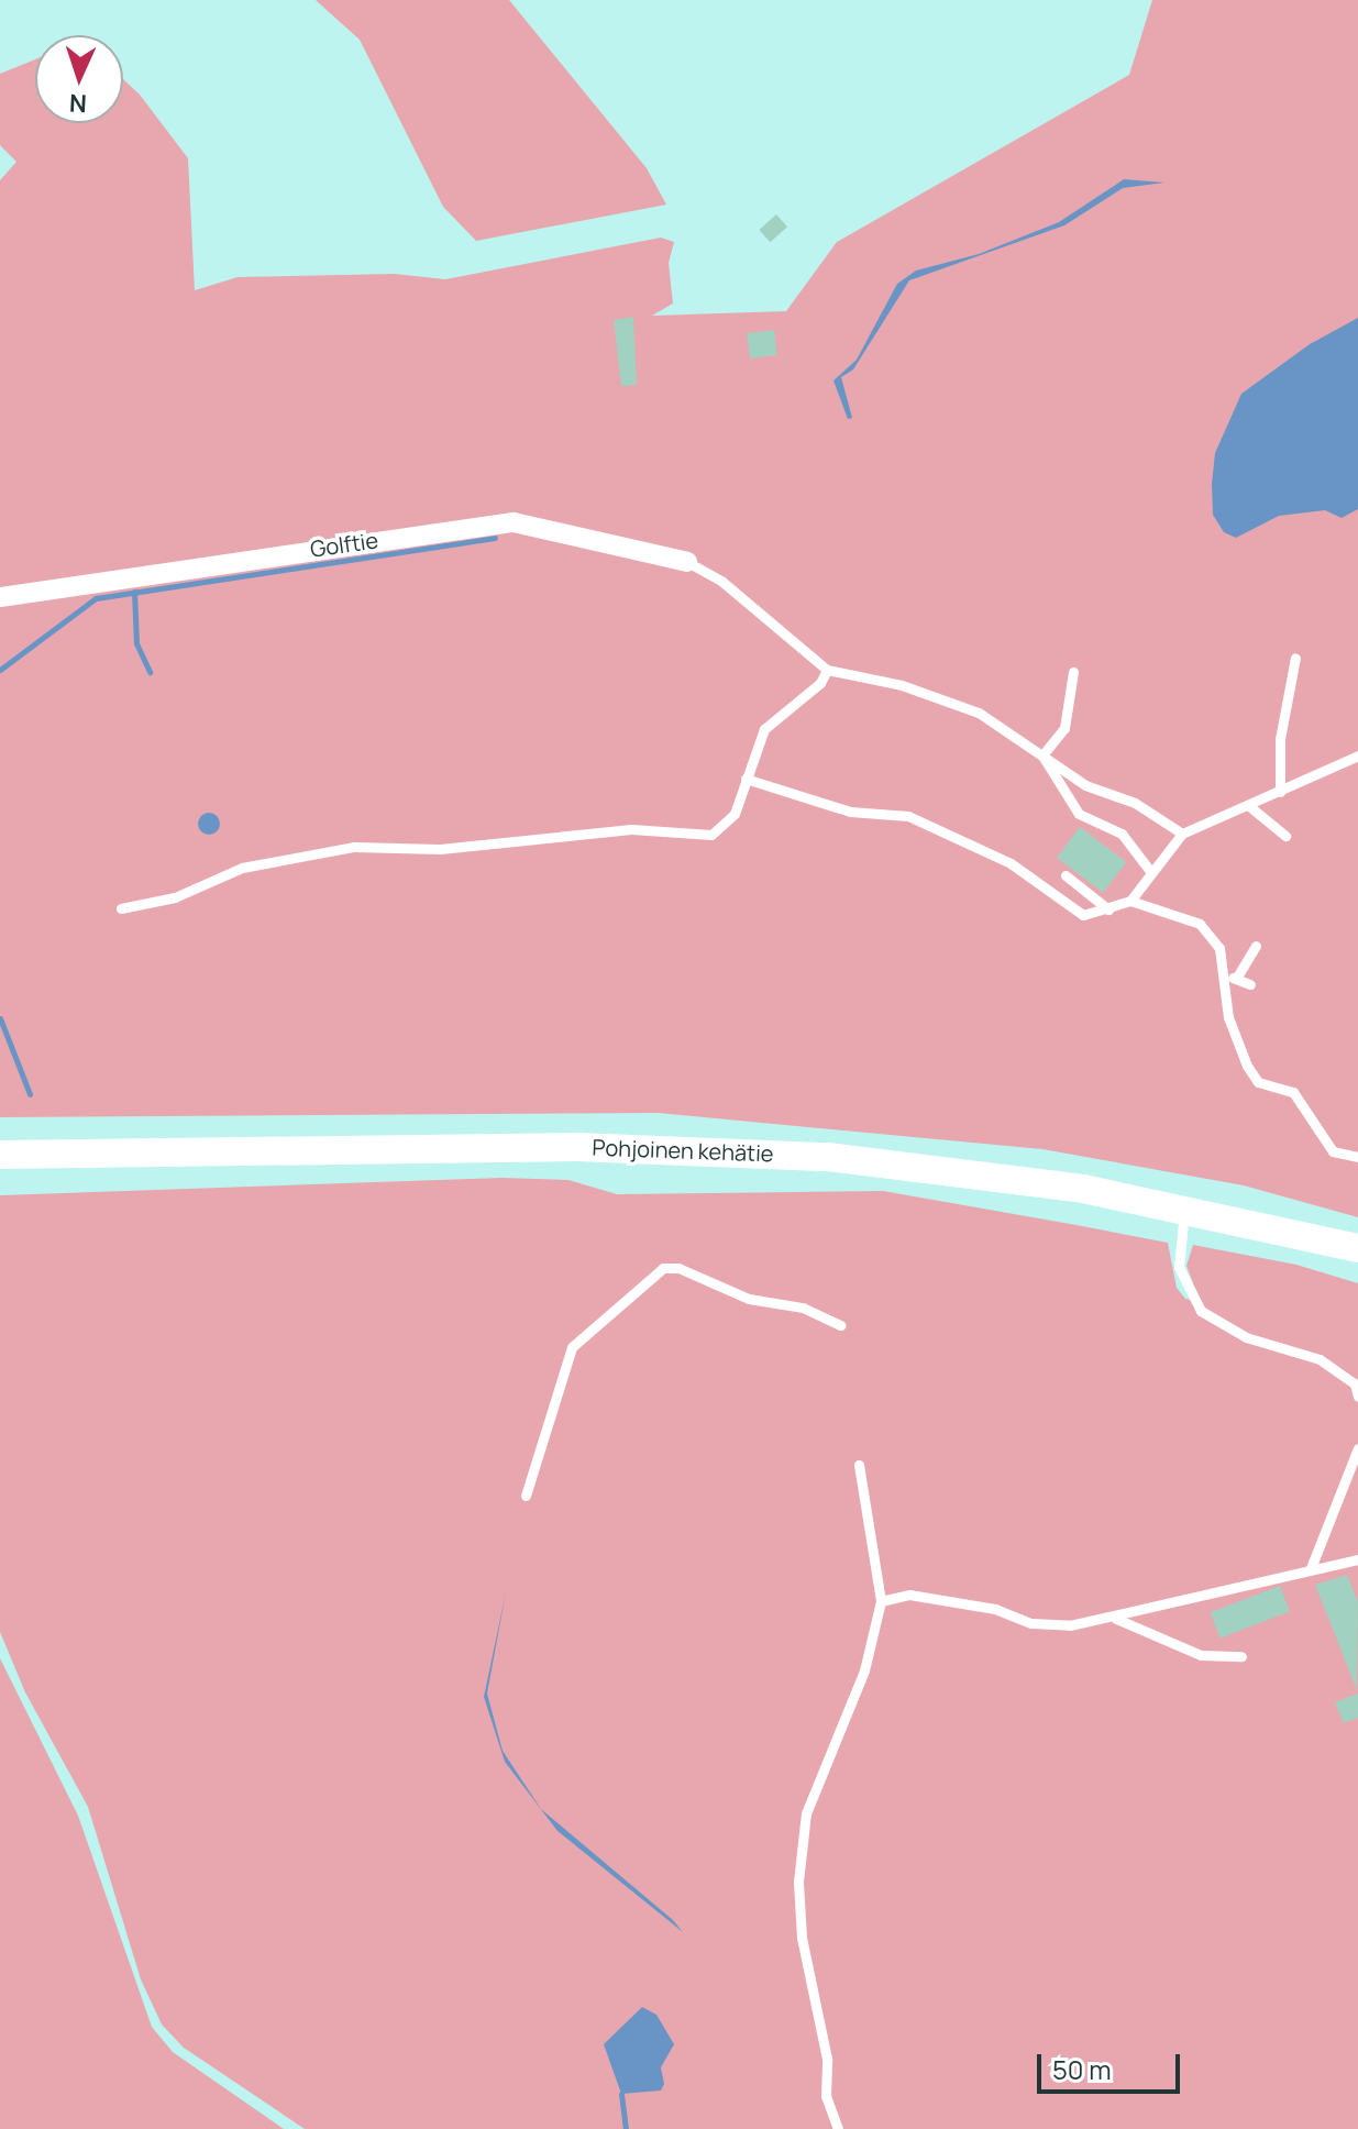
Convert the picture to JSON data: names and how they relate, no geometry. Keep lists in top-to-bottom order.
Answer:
{
  "streets": {
    "main road": ["Pohjoinen kehätie"],
    "street": ["Golftie"]
  },
  "scale_bar": "50 m",
  "north": "bottom"
}
